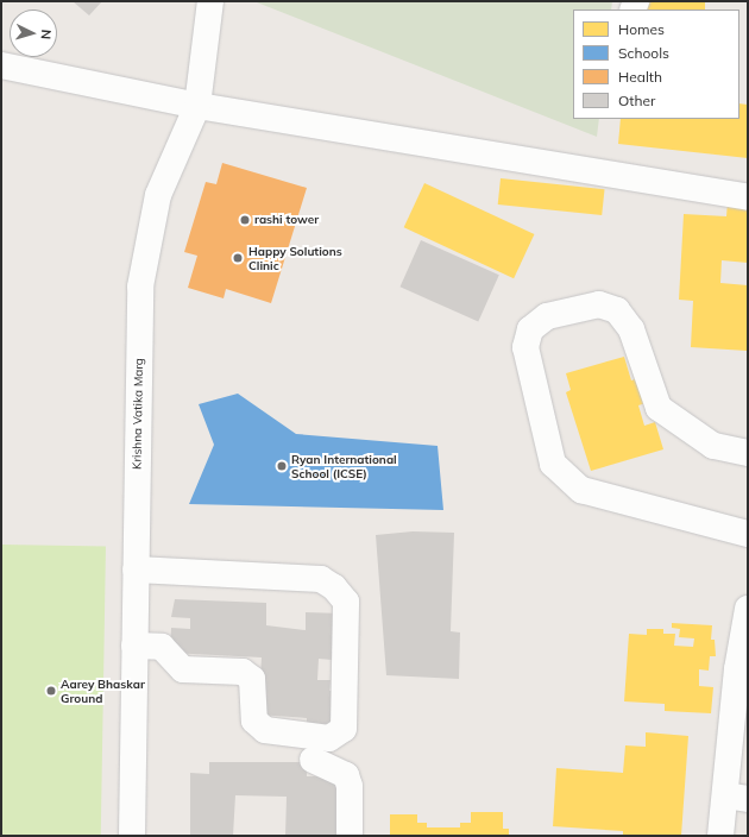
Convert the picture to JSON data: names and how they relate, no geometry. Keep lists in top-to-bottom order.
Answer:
{
  "streets": {
    "street": ["Krishna Vatika Marg"]
  },
  "places": [
    "rashi tower",
    "Happy Solutions Clinic",
    "Ryan International School (ICSE)",
    "Aarey Bhaskar Ground"
  ],
  "legend": [
    "Homes",
    "Schools",
    "Health",
    "Other"
  ],
  "north": "right"
}
